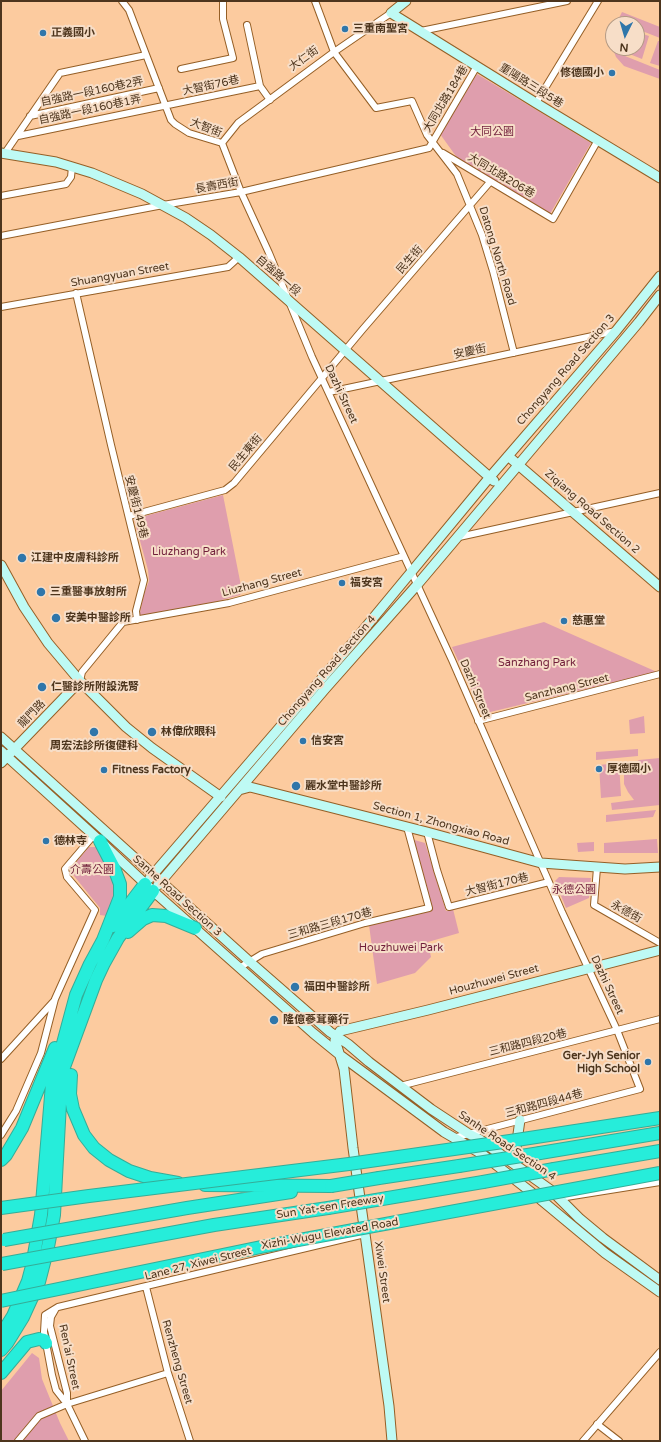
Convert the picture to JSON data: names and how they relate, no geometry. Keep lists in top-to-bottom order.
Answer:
{
  "streets": {
    "highway": ["Sun Yat-sen Freeway", "Xizhi-Wugu Elevated Road"],
    "main road": [
      "大仁街",
      "重陽路三段5巷",
      "自強路一段",
      "Chongyang Road Section 3",
      "Ziqiang Road Section 2",
      "Chongyang Road Section 4",
      "龍門路",
      "Section 1, Zhongxiao Road",
      "Sanhe Road Section 3",
      "Houzhuwei Street",
      "Sanhe Road Section 4",
      "Xiwei Street"
    ],
    "street": [
      "大智街76巷",
      "自強路一段160巷2弄",
      "大同北路184巷",
      "自強路一段160巷1弄",
      "大智街",
      "大同北路206巷",
      "長壽西街",
      "Datong North Road",
      "民生街",
      "Shuangyuan Street",
      "安慶街",
      "Dazhi Street",
      "民生東街",
      "安慶街149巷",
      "Liuzhang Street",
      "Sanzhang Street",
      "大智街170巷",
      "永德街",
      "三和路三段170巷",
      "三和路四段20巷",
      "三和路四段44巷",
      "Lane 27, Xiwei Street",
      "Ren'ai Street",
      "Renzheng Street"
    ]
  },
  "crossings": [
    ["大仁街", "重陽路三段5巷"],
    ["大仁街", "大智街"],
    ["大仁街", "Datong North Road"],
    ["大智街76巷", "自強路一段160巷1弄"],
    ["大智街76巷", "大智街"],
    ["重陽路三段5巷", "大同北路184巷"],
    ["重陽路三段5巷", "大同北路206巷"],
    ["自強路一段160巷2弄", "大智街"],
    ["大同北路184巷", "長壽西街"],
    ["大同北路184巷", "Datong North Road"],
    ["自強路一段160巷1弄", "大智街"],
    ["大智街", "長壽西街"],
    ["大智街", "自強路一段"],
    ["大智街", "Dazhi Street"],
    ["大同北路206巷", "Datong North Road"],
    ["大同北路206巷", "民生街"],
    ["長壽西街", "Datong North Road"],
    ["長壽西街", "自強路一段"],
    ["Datong North Road", "民生街"],
    ["Datong North Road", "安慶街"],
    ["民生街", "自強路一段"],
    ["民生街", "民生東街"],
    ["Shuangyuan Street", "自強路一段"],
    ["Shuangyuan Street", "安慶街149巷"],
    ["自強路一段", "安慶街"],
    ["自強路一段", "Chongyang Road Section 3"],
    ["自強路一段", "Dazhi Street"],
    ["自強路一段", "民生東街"],
    ["自強路一段", "Chongyang Road Section 4"],
    ["安慶街", "Chongyang Road Section 3"],
    ["安慶街", "Dazhi Street"],
    ["Chongyang Road Section 3", "Ziqiang Road Section 2"],
    ["Chongyang Road Section 3", "Chongyang Road Section 4"],
    ["Dazhi Street", "民生東街"],
    ["Dazhi Street", "Liuzhang Street"],
    ["Dazhi Street", "Chongyang Road Section 4"],
    ["Dazhi Street", "Sanzhang Street"],
    ["Dazhi Street", "Section 1, Zhongxiao Road"],
    ["Dazhi Street", "大智街170巷"],
    ["Dazhi Street", "Houzhuwei Street"],
    ["Dazhi Street", "三和路四段20巷"],
    ["Dazhi Street", "三和路四段44巷"],
    ["民生東街", "安慶街149巷"],
    ["安慶街149巷", "Liuzhang Street"],
    ["Ziqiang Road Section 2", "Chongyang Road Section 4"],
    ["Liuzhang Street", "龍門路"],
    ["Chongyang Road Section 4", "Section 1, Zhongxiao Road"],
    ["Chongyang Road Section 4", "Sanhe Road Section 3"],
    ["龍門路", "Sanhe Road Section 3"],
    ["Section 1, Zhongxiao Road", "大智街170巷"],
    ["Section 1, Zhongxiao Road", "永德街"],
    ["Section 1, Zhongxiao Road", "三和路三段170巷"],
    ["Sanhe Road Section 3", "三和路三段170巷"],
    ["Sanhe Road Section 3", "Houzhuwei Street"],
    ["Sanhe Road Section 3", "Sanhe Road Section 4"],
    ["Sanhe Road Section 3", "Xiwei Street"],
    ["Houzhuwei Street", "Sanhe Road Section 4"],
    ["Houzhuwei Street", "Xiwei Street"],
    ["三和路四段20巷", "Sanhe Road Section 4"],
    ["三和路四段44巷", "Sanhe Road Section 4"],
    ["Sanhe Road Section 4", "Xiwei Street"],
    ["Lane 27, Xiwei Street", "Xiwei Street"],
    ["Lane 27, Xiwei Street", "Ren'ai Street"],
    ["Lane 27, Xiwei Street", "Renzheng Street"]
  ],
  "parks": [
    "大同公園",
    "Liuzhang Park",
    "Sanzhang Park",
    "介壽公園",
    "永德公園",
    "Houzhuwei Park"
  ],
  "places": [
    "三重南聖宮",
    "正義國小",
    "修德國小",
    "江建中皮膚科診所",
    "福安宮",
    "三重醫事放射所",
    "安美中醫診所",
    "慈惠堂",
    "仁醫診所附設洗腎",
    "周宏法診所復健科",
    "林偉欣眼科",
    "信安宮",
    "厚德國小",
    "Fitness Factory",
    "麗水堂中醫診所",
    "德林寺",
    "福田中醫診所",
    "隆億蔘茸藥行",
    "Ger-Jyh Senior High School"
  ],
  "north": "bottom"
}
